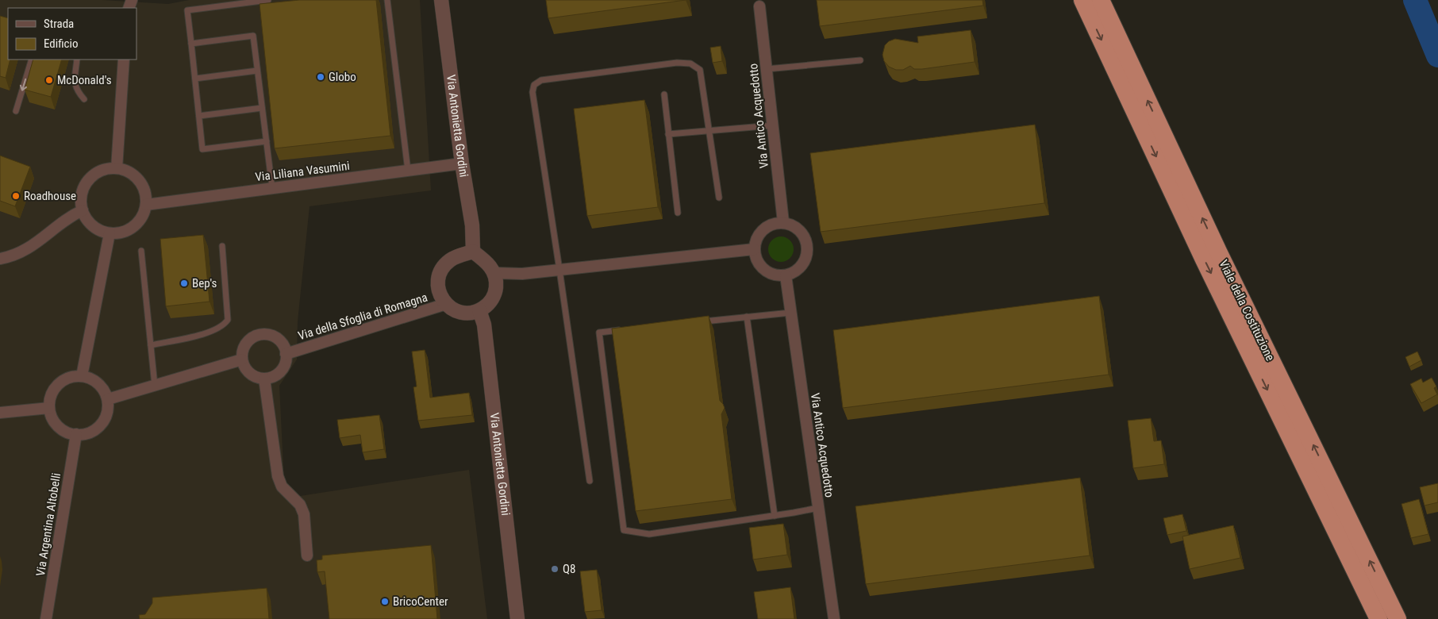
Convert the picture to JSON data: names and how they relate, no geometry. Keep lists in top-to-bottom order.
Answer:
{
  "streets": {
    "highway": ["Viale della Costituzione"],
    "street": [
      "Via Antico Acquedotto",
      "Via Antonietta Gordini",
      "Via Liliana Vasumini",
      "Via della Sfoglia di Romagna",
      "Via Argentina Altobelli"
    ]
  },
  "crossings": [
    ["Via Antonietta Gordini", "Via Liliana Vasumini"],
    ["Via Antonietta Gordini", "Via della Sfoglia di Romagna"]
  ],
  "places": [
    "Globo",
    "McDonald's",
    "Roadhouse",
    "Bep's",
    "Q8",
    "BricoCenter"
  ],
  "legend": ["Strada", "Edificio"]
}
